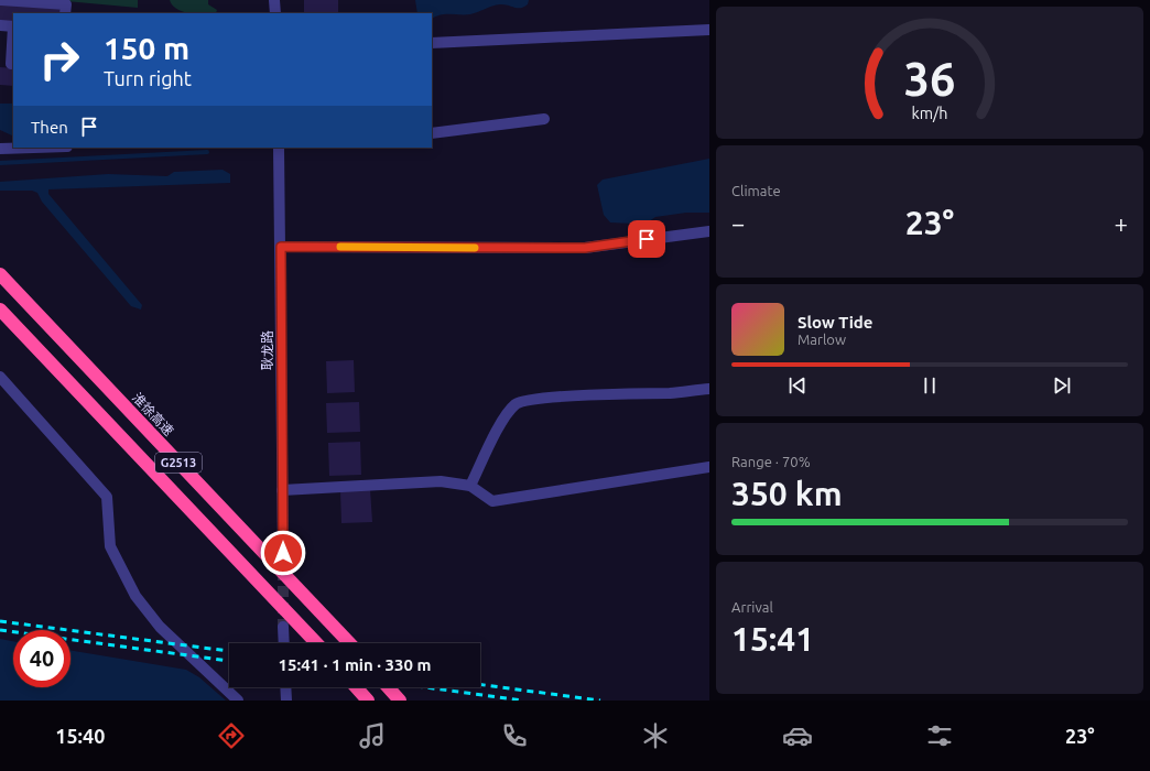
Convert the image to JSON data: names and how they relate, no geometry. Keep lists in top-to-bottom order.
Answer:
{
  "streets": {
    "highway": ["淮徐高速", "G2513"],
    "street": ["耿龙路"]
  },
  "page": {
    "turn": ["150 m", "Turn right"],
    "then": "Then",
    "tile": [
      "Climate",
      ["Range · 70%", "350 km"],
      ["Arrival", "15:41"]
    ],
    "heat": ["−", "23°", "+"],
    "song": ["Slow Tide", "Marlow"],
    "limit": "40",
    "trip": "15:41 · 1 min · 330 m",
    "tabs": ["15:40", "23°"],
    "gauge": ["36", "km/h"]
  }
}
